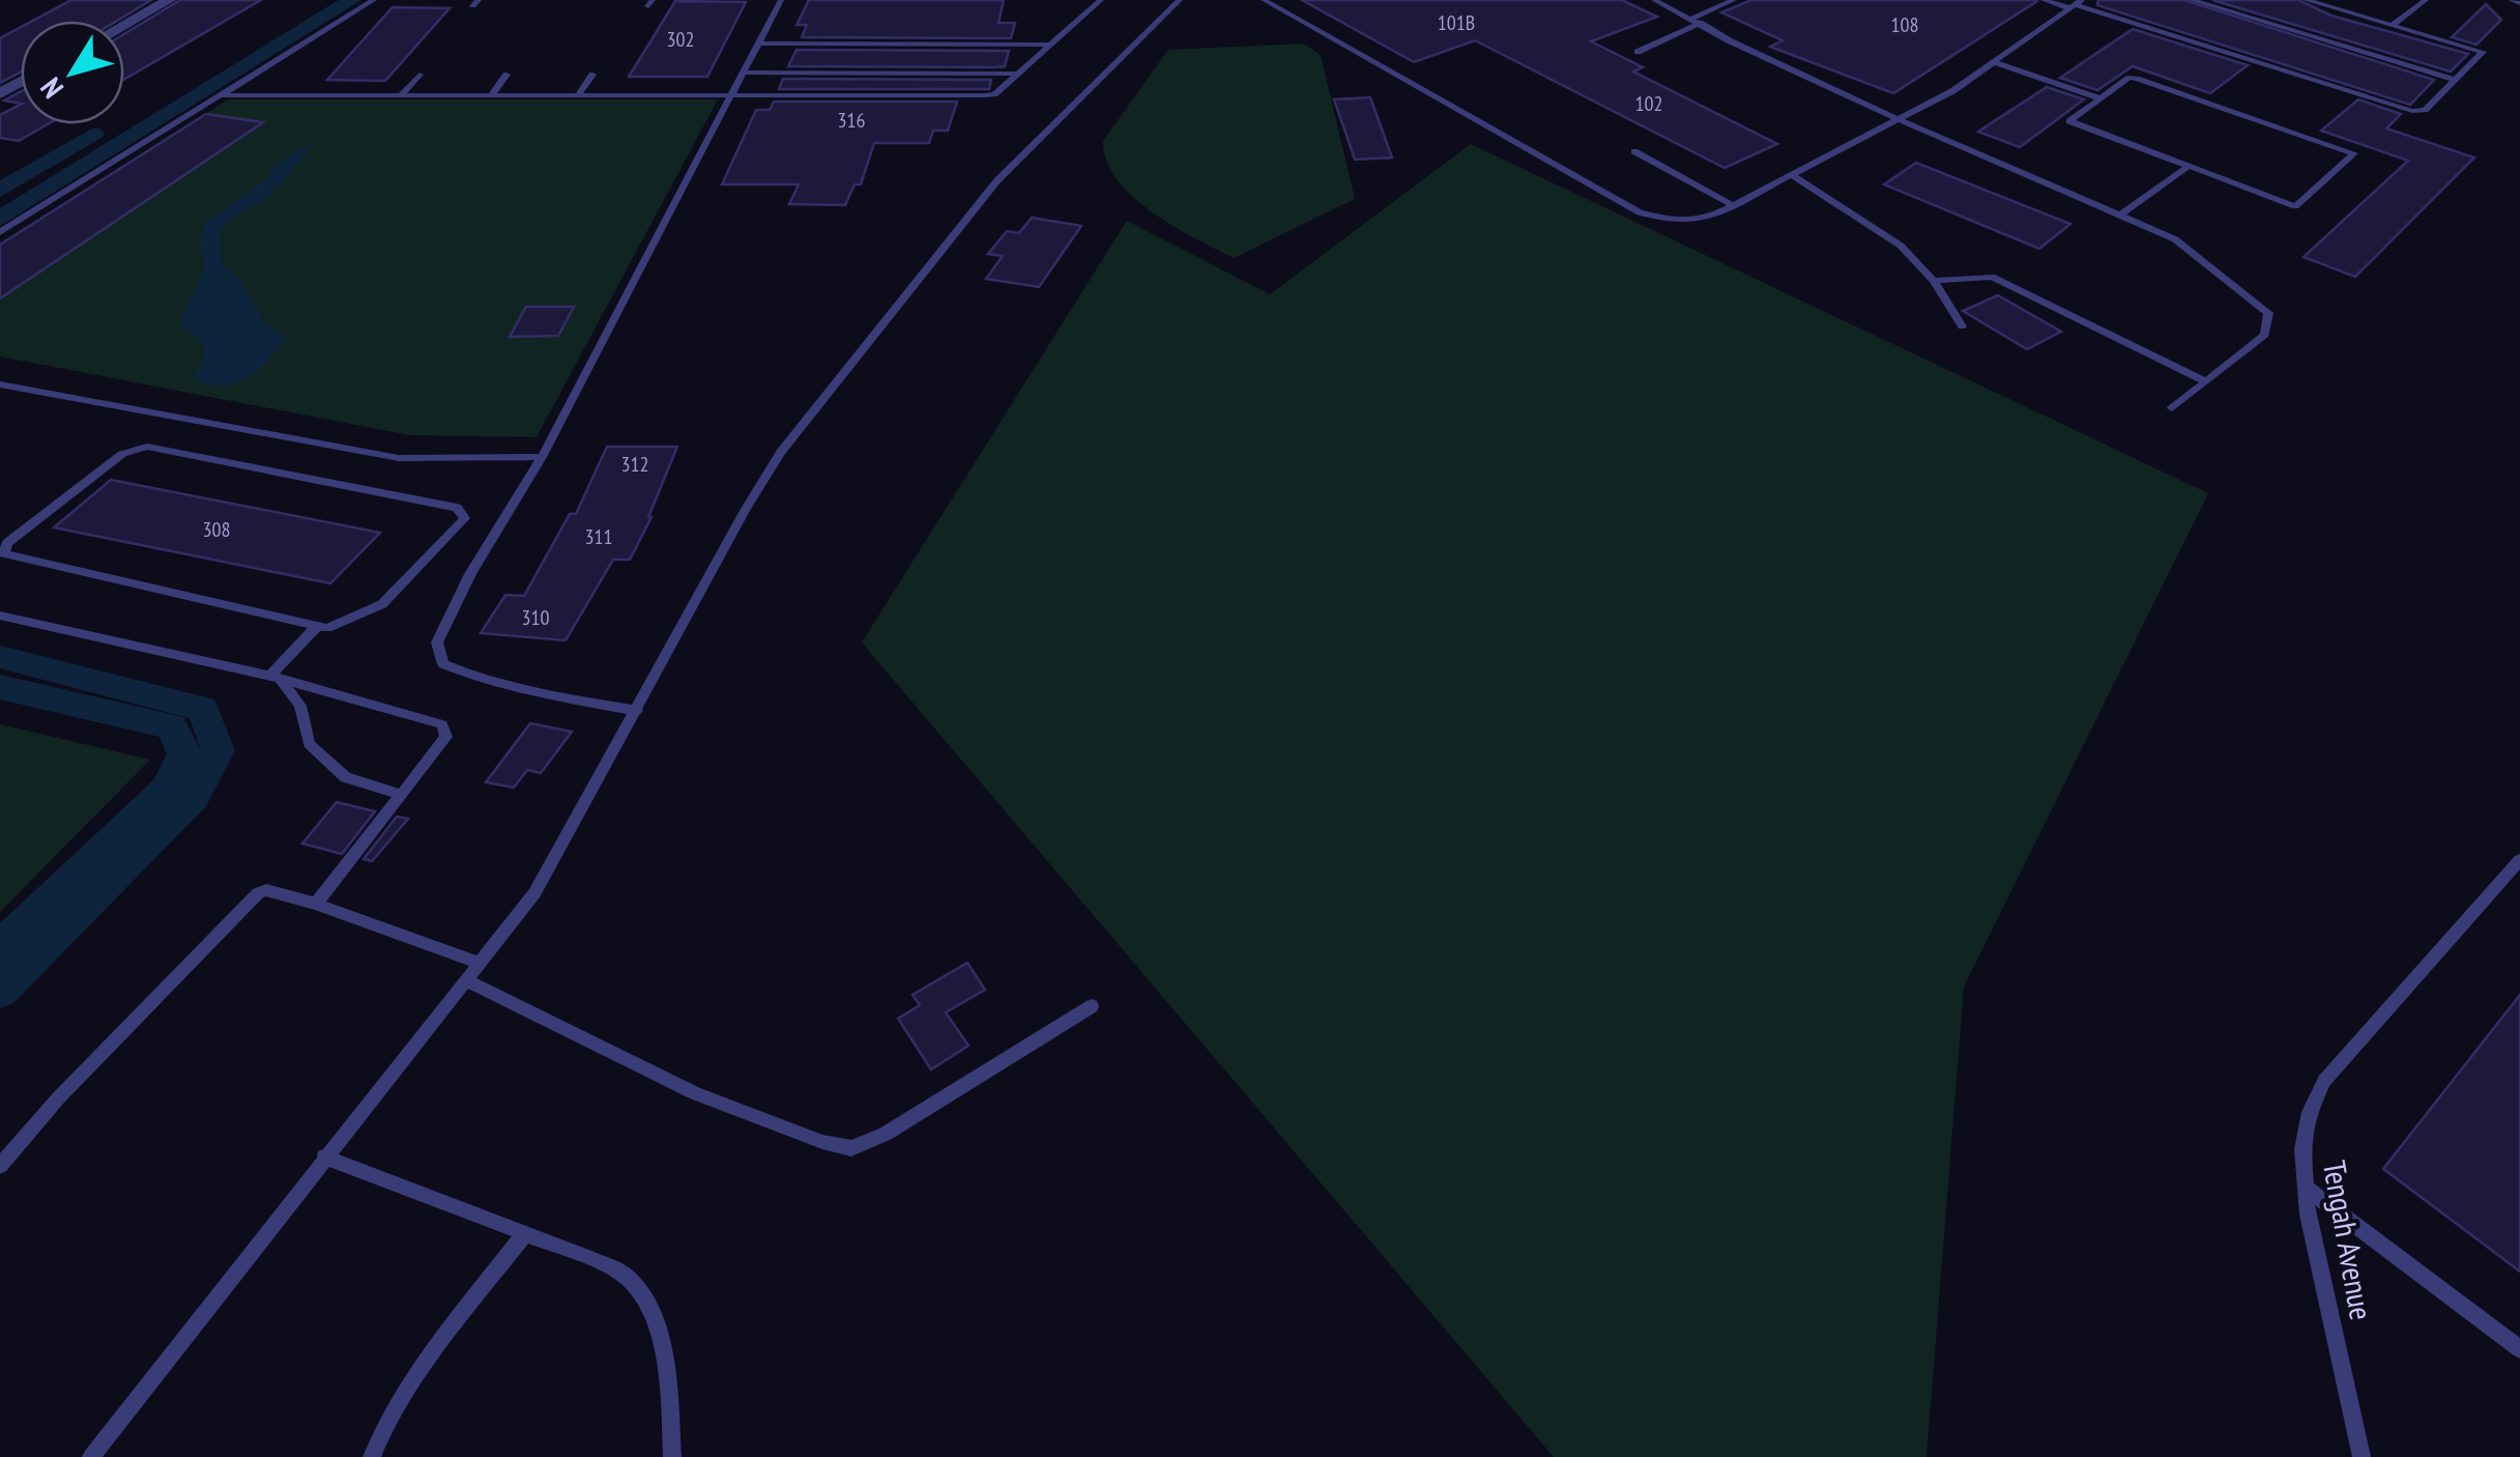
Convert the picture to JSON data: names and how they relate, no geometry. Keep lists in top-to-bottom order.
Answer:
{
  "streets": {
    "lane": ["Tengah Avenue"]
  },
  "house_numbers": [
    "101B",
    "108",
    "302",
    "102",
    "316",
    "312",
    "308",
    "311",
    "310"
  ],
  "north": "bottom left"
}
